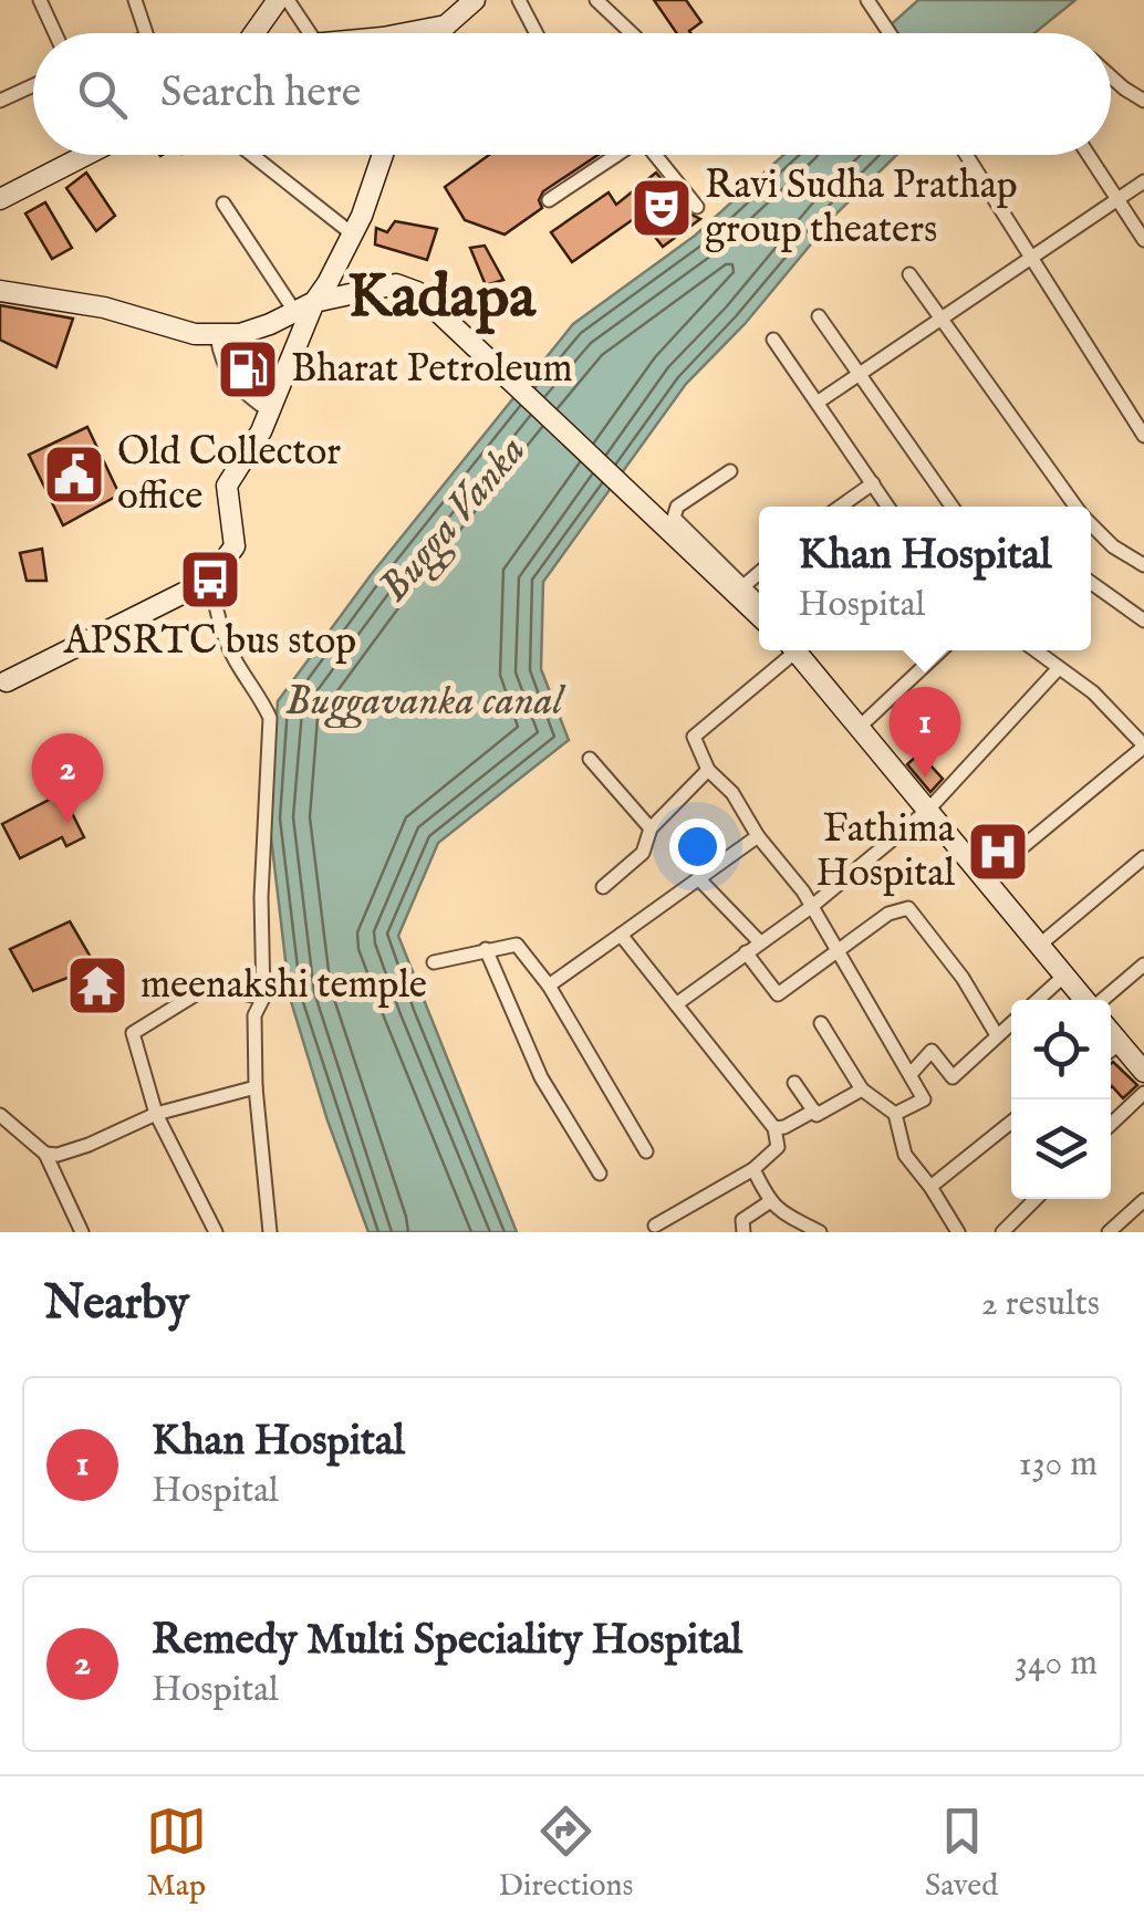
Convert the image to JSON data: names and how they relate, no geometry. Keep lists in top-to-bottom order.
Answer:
{
  "districts": ["Kadapa"],
  "water": ["Bugga Vanka", "Buggavanka canal"],
  "places": {
    "theatre": ["Ravi Sudha Prathap group theaters"],
    "fuel station": ["Bharat Petroleum"],
    "public building": ["Old Collector office"],
    "bus stop": ["APSRTC bus stop"],
    "hospital": ["Fathima Hospital"],
    "temple": ["meenakshi temple"]
  },
  "page": {
    "search": "Search here",
    "popup": ["Khan Hospital", "Hospital"],
    "pins": ["1", "2"],
    "heading": ["Nearby", "2 results"],
    "list": [
      {
        "mark": "1",
        "name": "Khan Hospital",
        "note": "Hospital",
        "value": "130 m"
      },
      {
        "mark": "2",
        "name": "Remedy Multi Speciality Hospital",
        "note": "Hospital",
        "value": "340 m"
      }
    ],
    "nav": ["Map", "Directions", "Saved"]
  }
}
